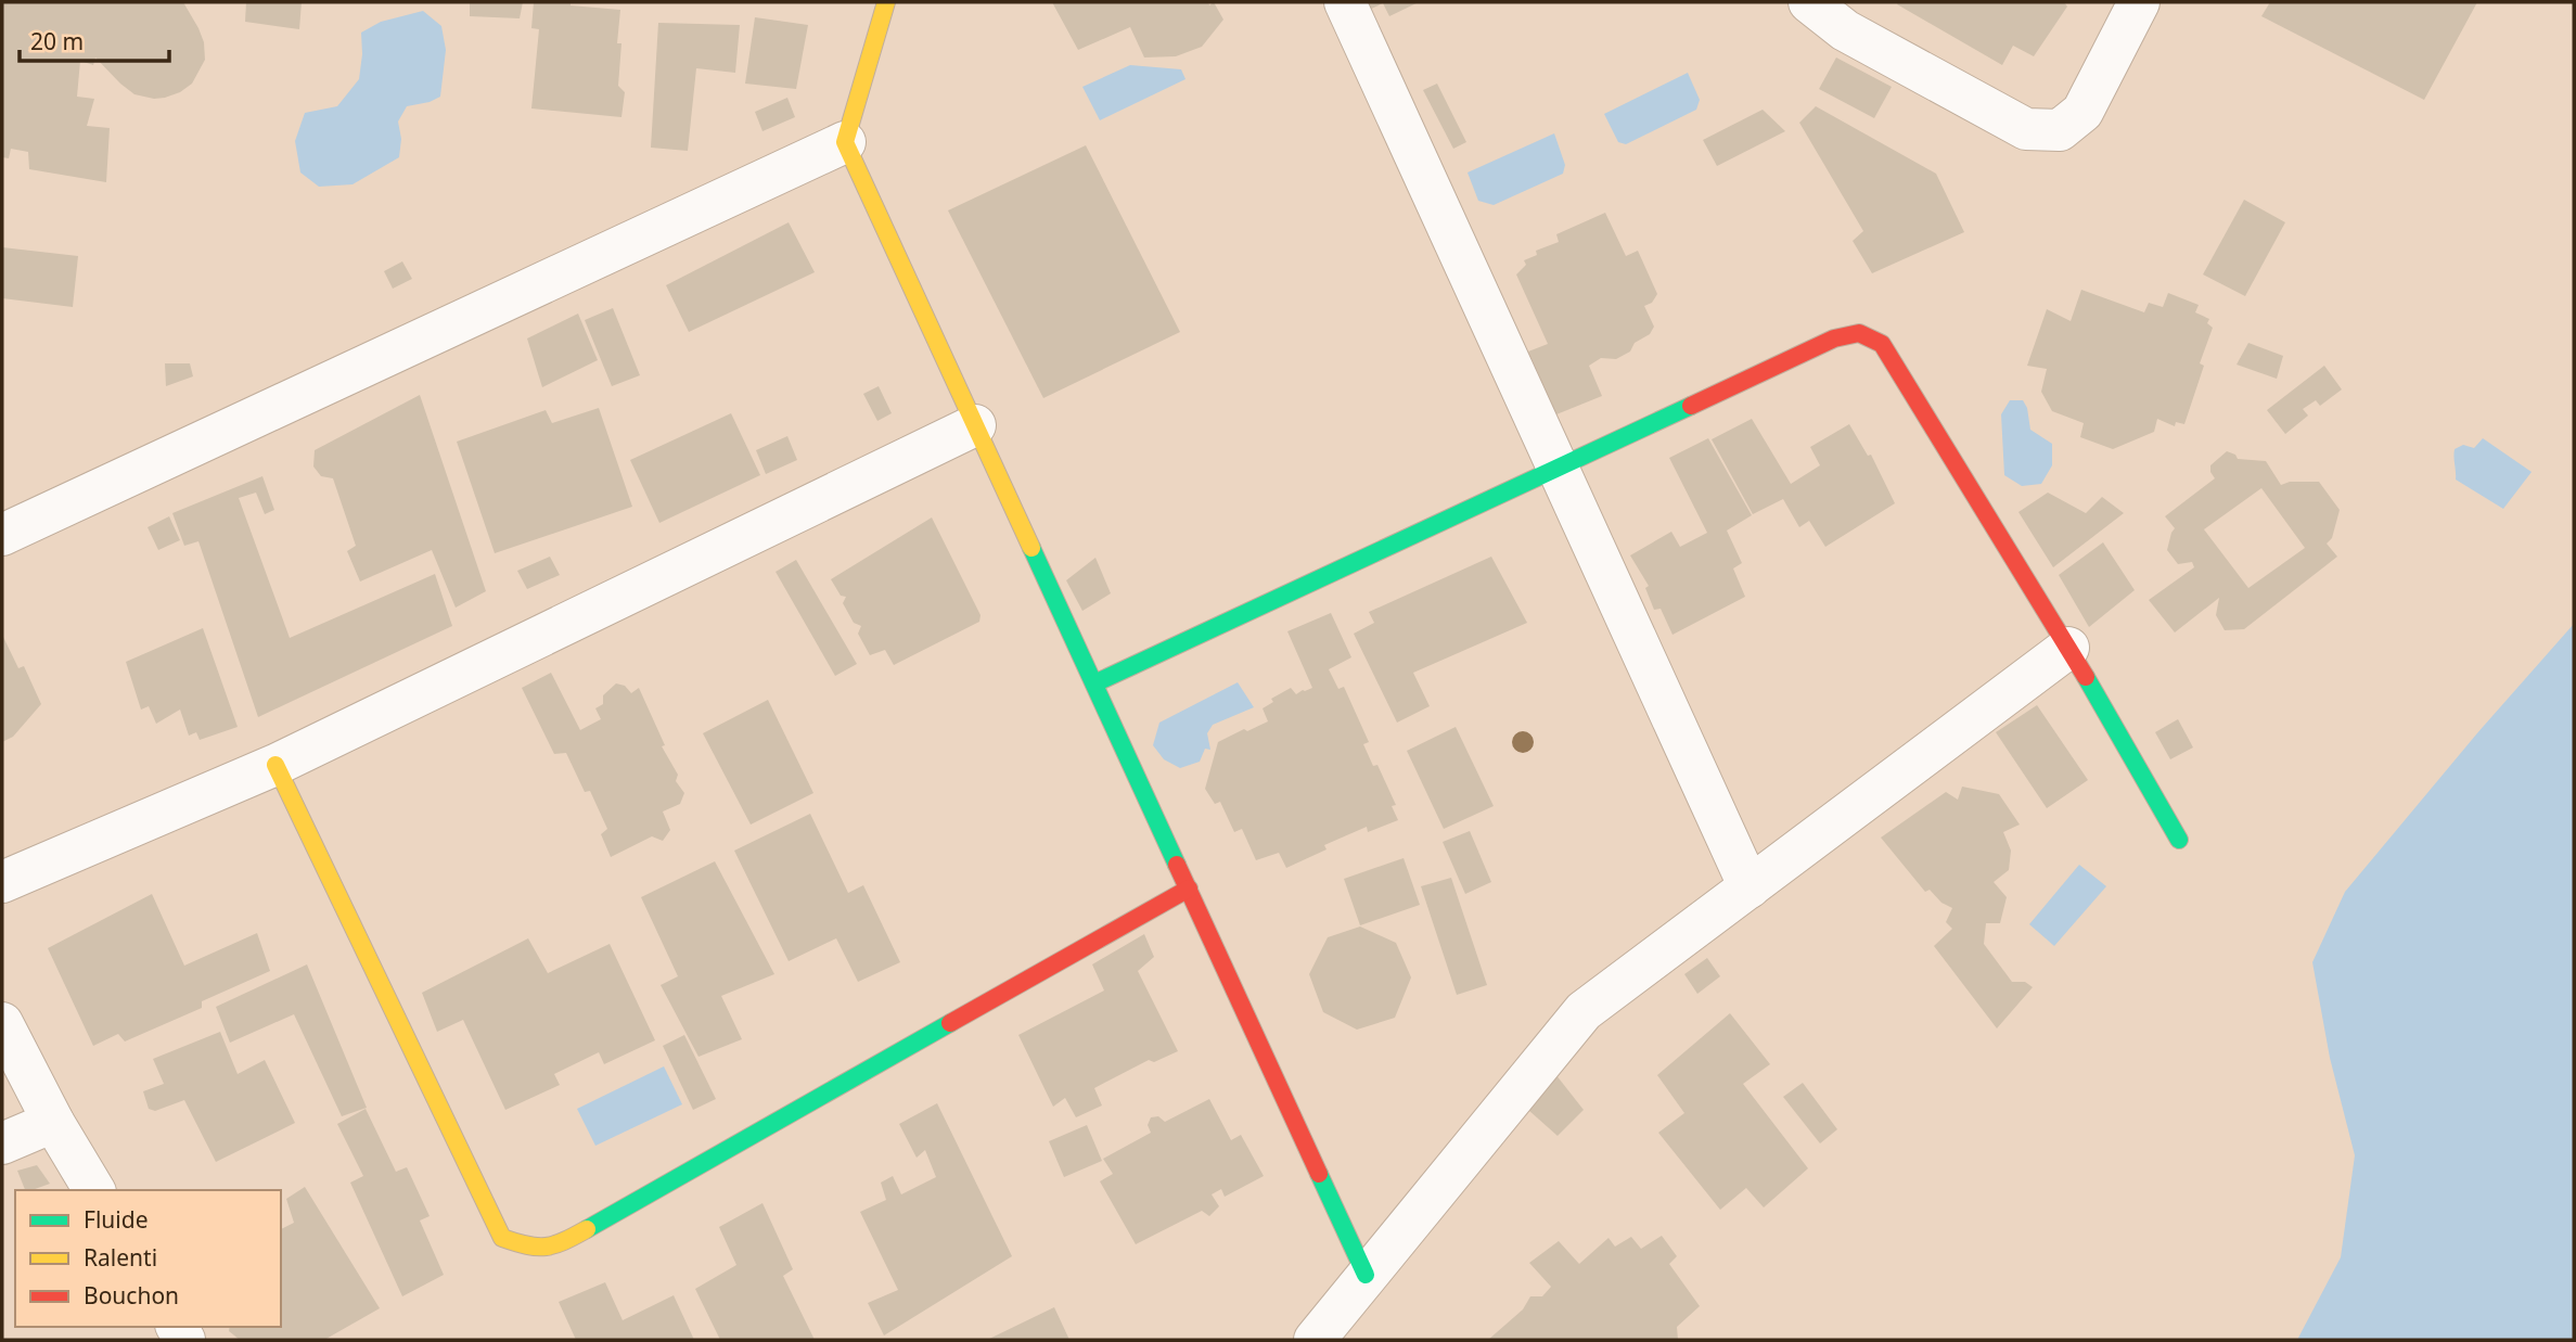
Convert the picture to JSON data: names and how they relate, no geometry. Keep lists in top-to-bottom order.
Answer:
{
  "legend": ["Fluide", "Ralenti", "Bouchon"],
  "scale_bar": "20 m"
}
